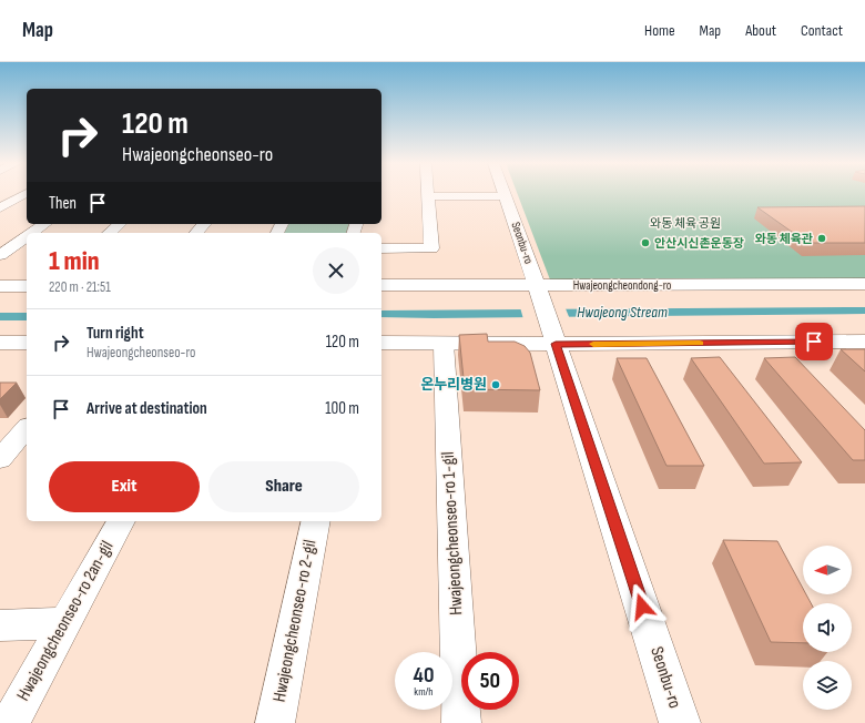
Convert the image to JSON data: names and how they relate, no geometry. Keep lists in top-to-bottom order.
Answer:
{
  "streets": {
    "street": [
      "Seonbu-ro",
      "Hwajeongcheondong-ro",
      "Hwajeongcheonseo-ro 1-gil",
      "Hwajeongcheonseo-ro 2an-gil",
      "Hwajeongcheonseo-ro 2-gil"
    ]
  },
  "crossings": [
    ["Seonbu-ro", "Hwajeongcheondong-ro"]
  ],
  "water": ["Hwajeong Stream"],
  "parks": ["와동 체육 공원"],
  "places": ["와동 체육관", "안산시신촌운동장", "온누리병원"],
  "north": "left",
  "page": {
    "header": "Map",
    "nav": [
      "Home",
      "Map",
      "About",
      "Contact"
    ],
    "turn": ["120 m", "Hwajeongcheonseo-ro"],
    "then": "Then",
    "heading": ["1 min", "220 m · 21:51"],
    "list": [
      {
        "name": "Turn right",
        "note": "Hwajeongcheonseo-ro",
        "value": "120 m"
      },
      {
        "name": "Arrive at destination",
        "value": "100 m"
      }
    ],
    "buttons": ["Exit", "Share"],
    "speed": "40 km/h",
    "limit": "50"
  }
}
